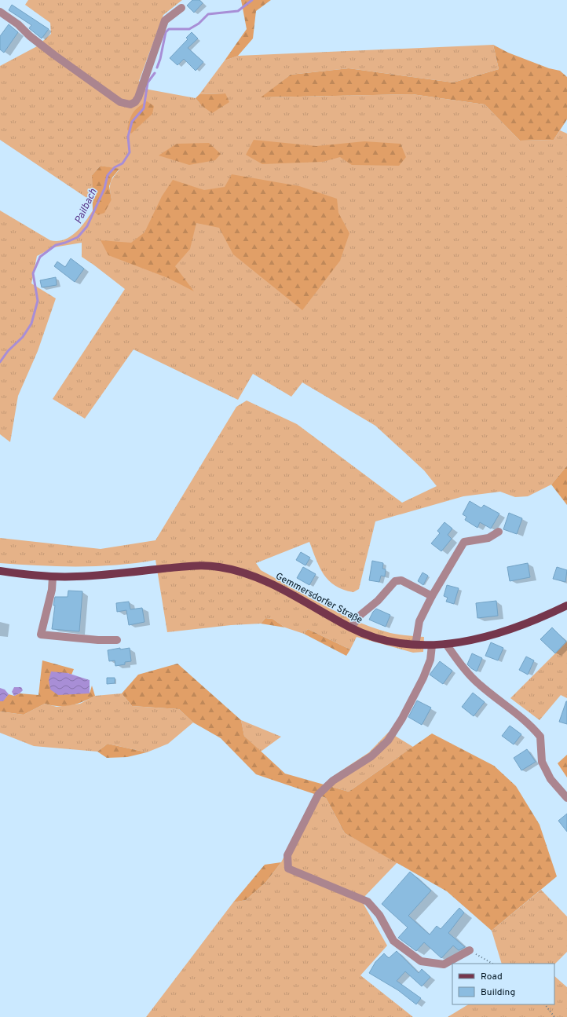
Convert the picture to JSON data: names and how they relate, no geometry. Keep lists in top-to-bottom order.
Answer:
{
  "streets": {
    "main road": ["Gemmersdorfer Straße"]
  },
  "water": ["Pailbach"],
  "legend": ["Road", "Building"]
}
